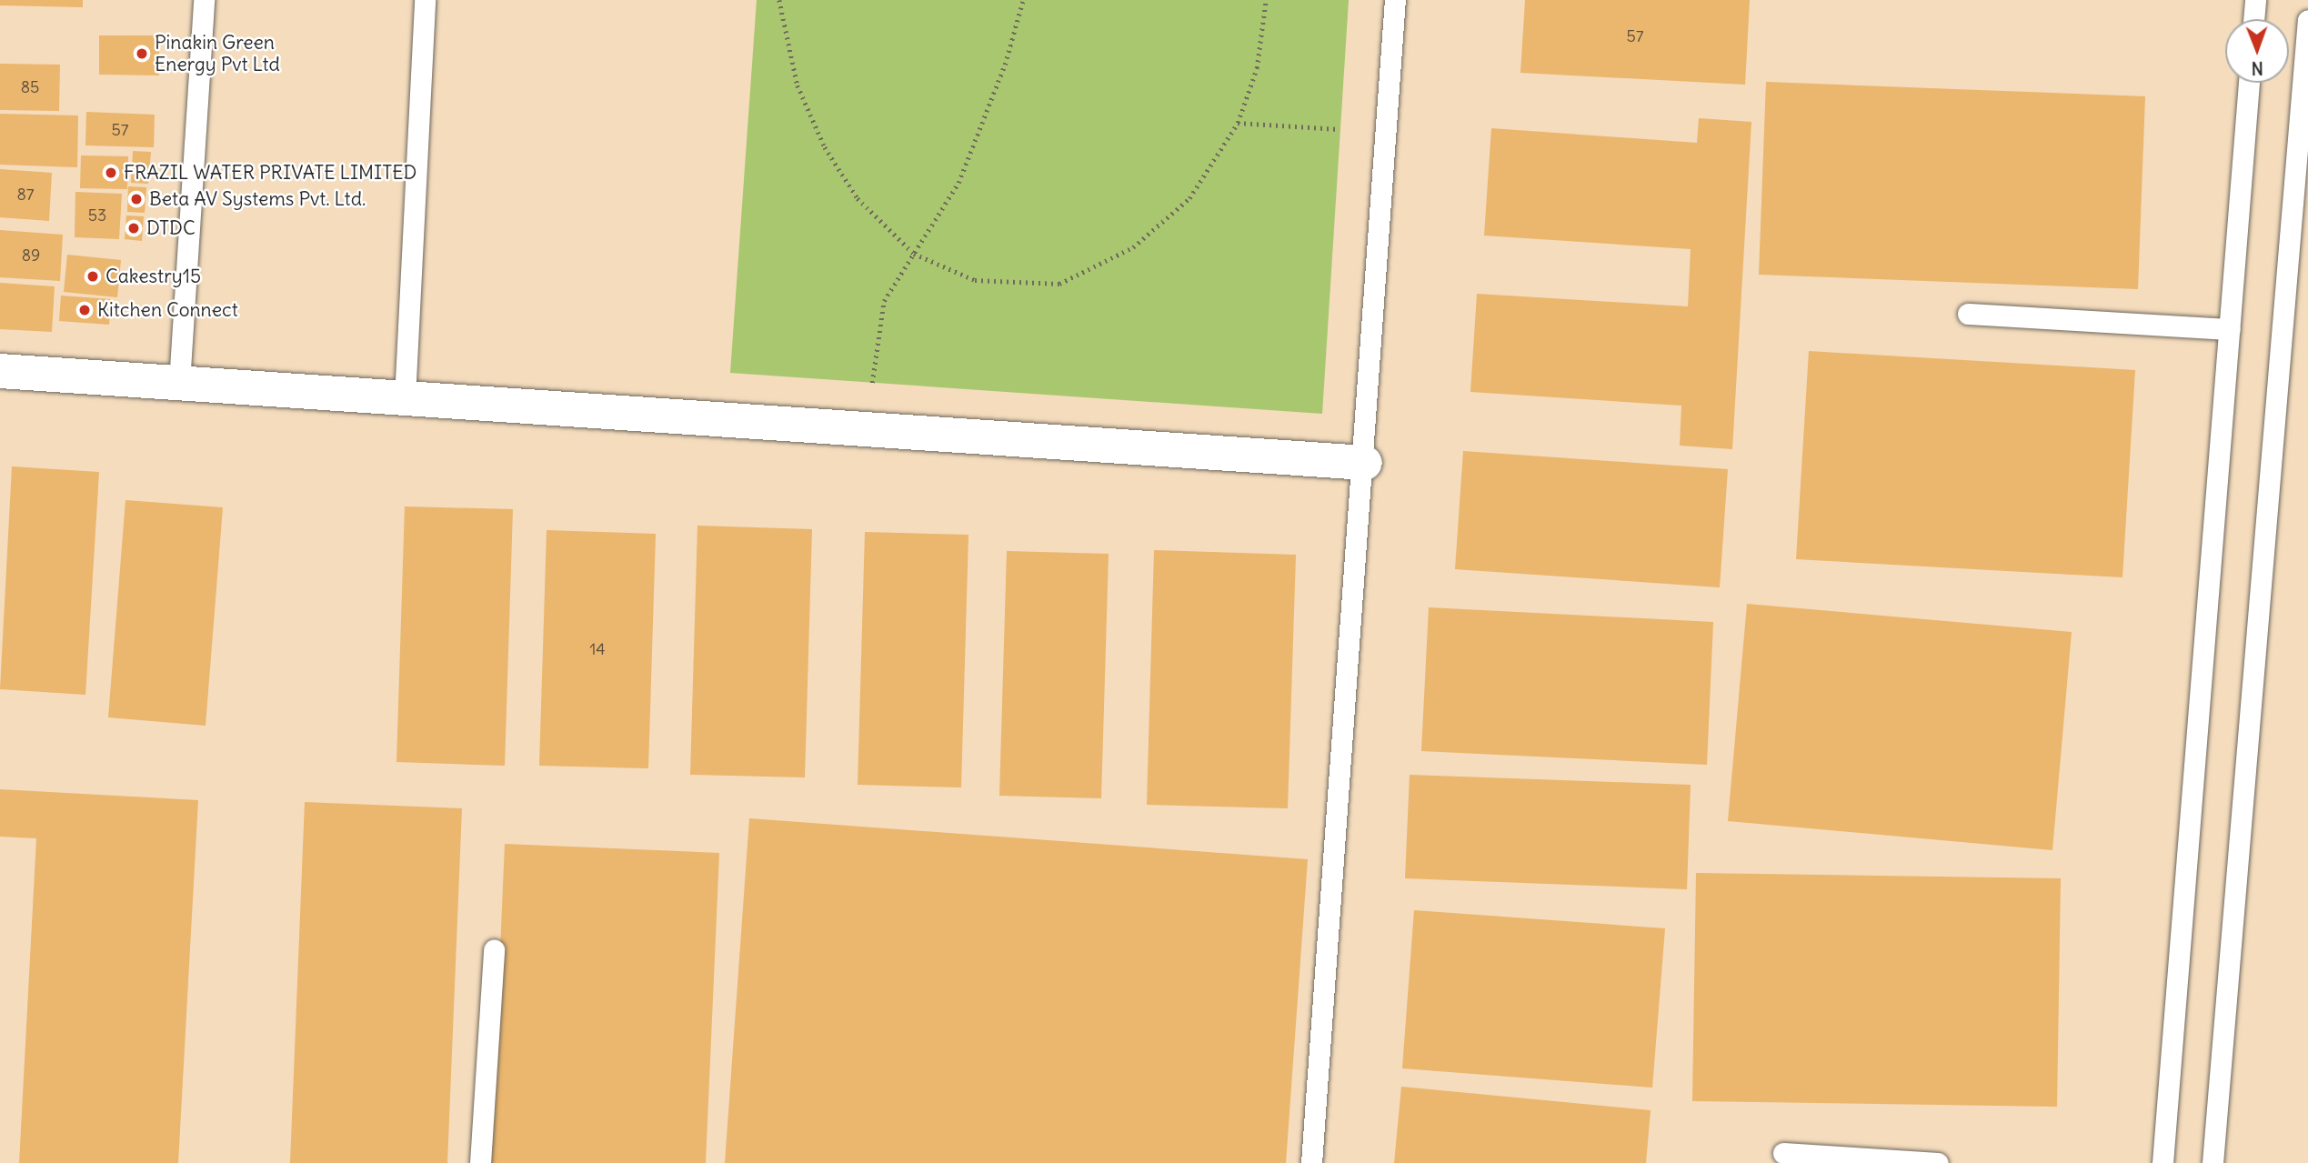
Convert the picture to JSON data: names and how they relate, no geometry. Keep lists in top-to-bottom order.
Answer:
{
  "places": [
    "Pinakin Green Energy Pvt Ltd",
    "FRAZIL WATER PRIVATE LIMITED",
    "Beta AV Systems Pvt. Ltd.",
    "DTDC",
    "Cakestry15",
    "Kitchen Connect"
  ],
  "house_numbers": [
    "57",
    "85",
    "57",
    "87",
    "53",
    "89",
    "14"
  ],
  "north": "bottom"
}
